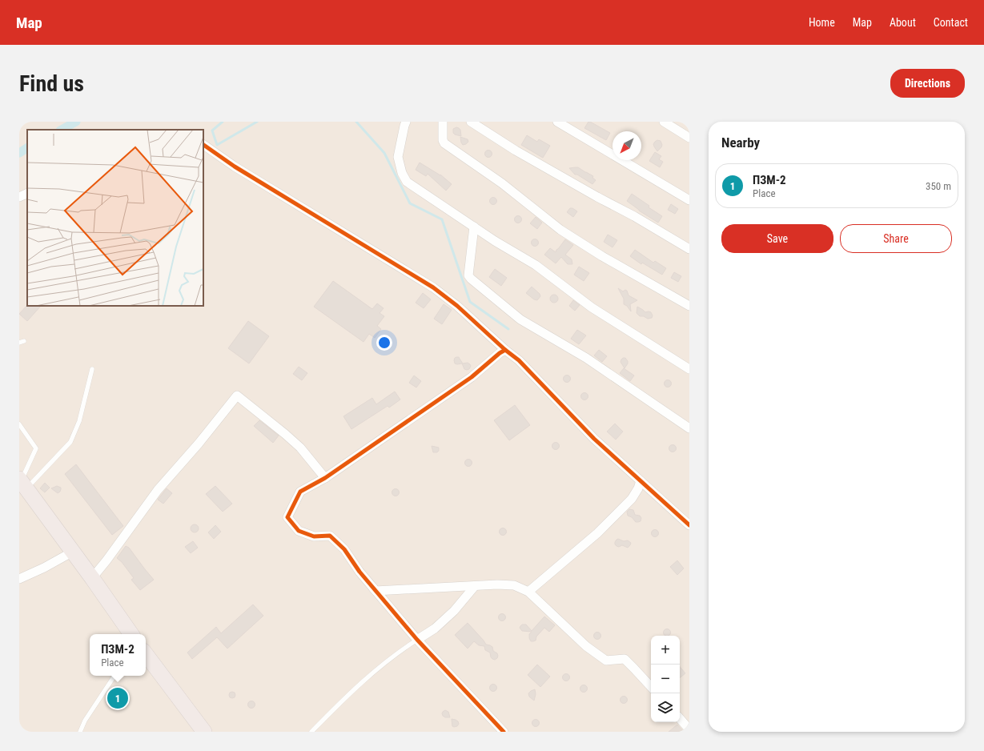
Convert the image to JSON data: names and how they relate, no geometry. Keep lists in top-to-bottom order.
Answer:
{
  "north": "bottom left",
  "page": {
    "header": "Map",
    "nav": [
      "Home",
      "Map",
      "About",
      "Contact"
    ],
    "buttons": [
      "Directions",
      ["Save", "Share"]
    ],
    "title": "Find us",
    "heading": "Nearby",
    "list": [
      {
        "mark": "1",
        "name": "ПЗМ-2",
        "note": "Place",
        "value": "350 m"
      }
    ],
    "popup": ["ПЗМ-2", "Place"],
    "map_buttons": ["+", "−"],
    "pins": "1"
  }
}
